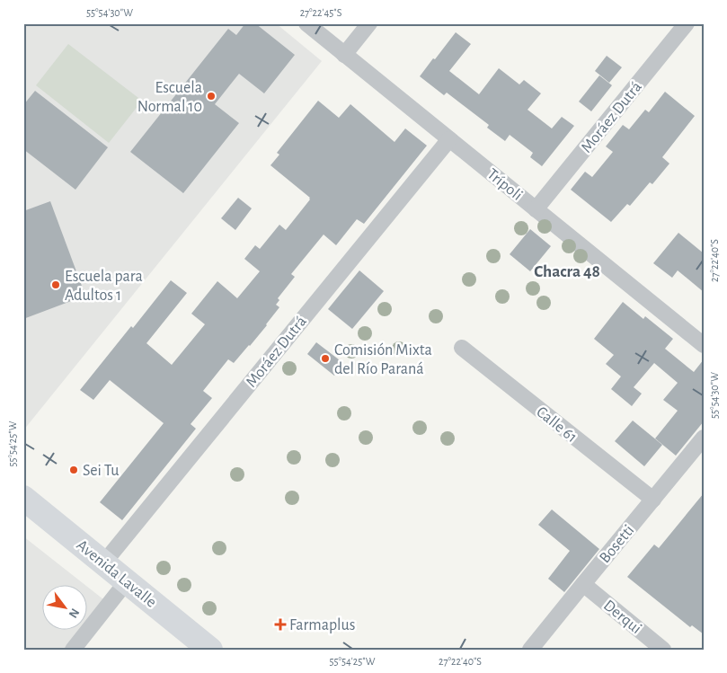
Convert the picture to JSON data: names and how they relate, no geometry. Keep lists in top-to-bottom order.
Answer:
{
  "streets": {
    "main road": ["Avenida Lavalle"],
    "street": [
      "Moráez Dutrá",
      "Trípoli",
      "Calle 61",
      "Bosetti",
      "Derqui"
    ]
  },
  "crossings": [
    ["Moráez Dutrá", "Trípoli"],
    ["Moráez Dutrá", "Avenida Lavalle"],
    ["Calle 61", "Bosetti"],
    ["Bosetti", "Derqui"]
  ],
  "districts": ["Chacra 48"],
  "places": {
    "other": [
      "Escuela Normal 10",
      "Escuela para Adultos 1",
      "Comisión Mixta del Río Paraná",
      "Sei Tu"
    ],
    "health": ["Farmaplus"]
  },
  "north": "bottom right",
  "coordinates": [
    "55°54'30\"W",
    "27°22'45\"S",
    "27°22'40\"S",
    "55°54'25\"W"
  ]
}
